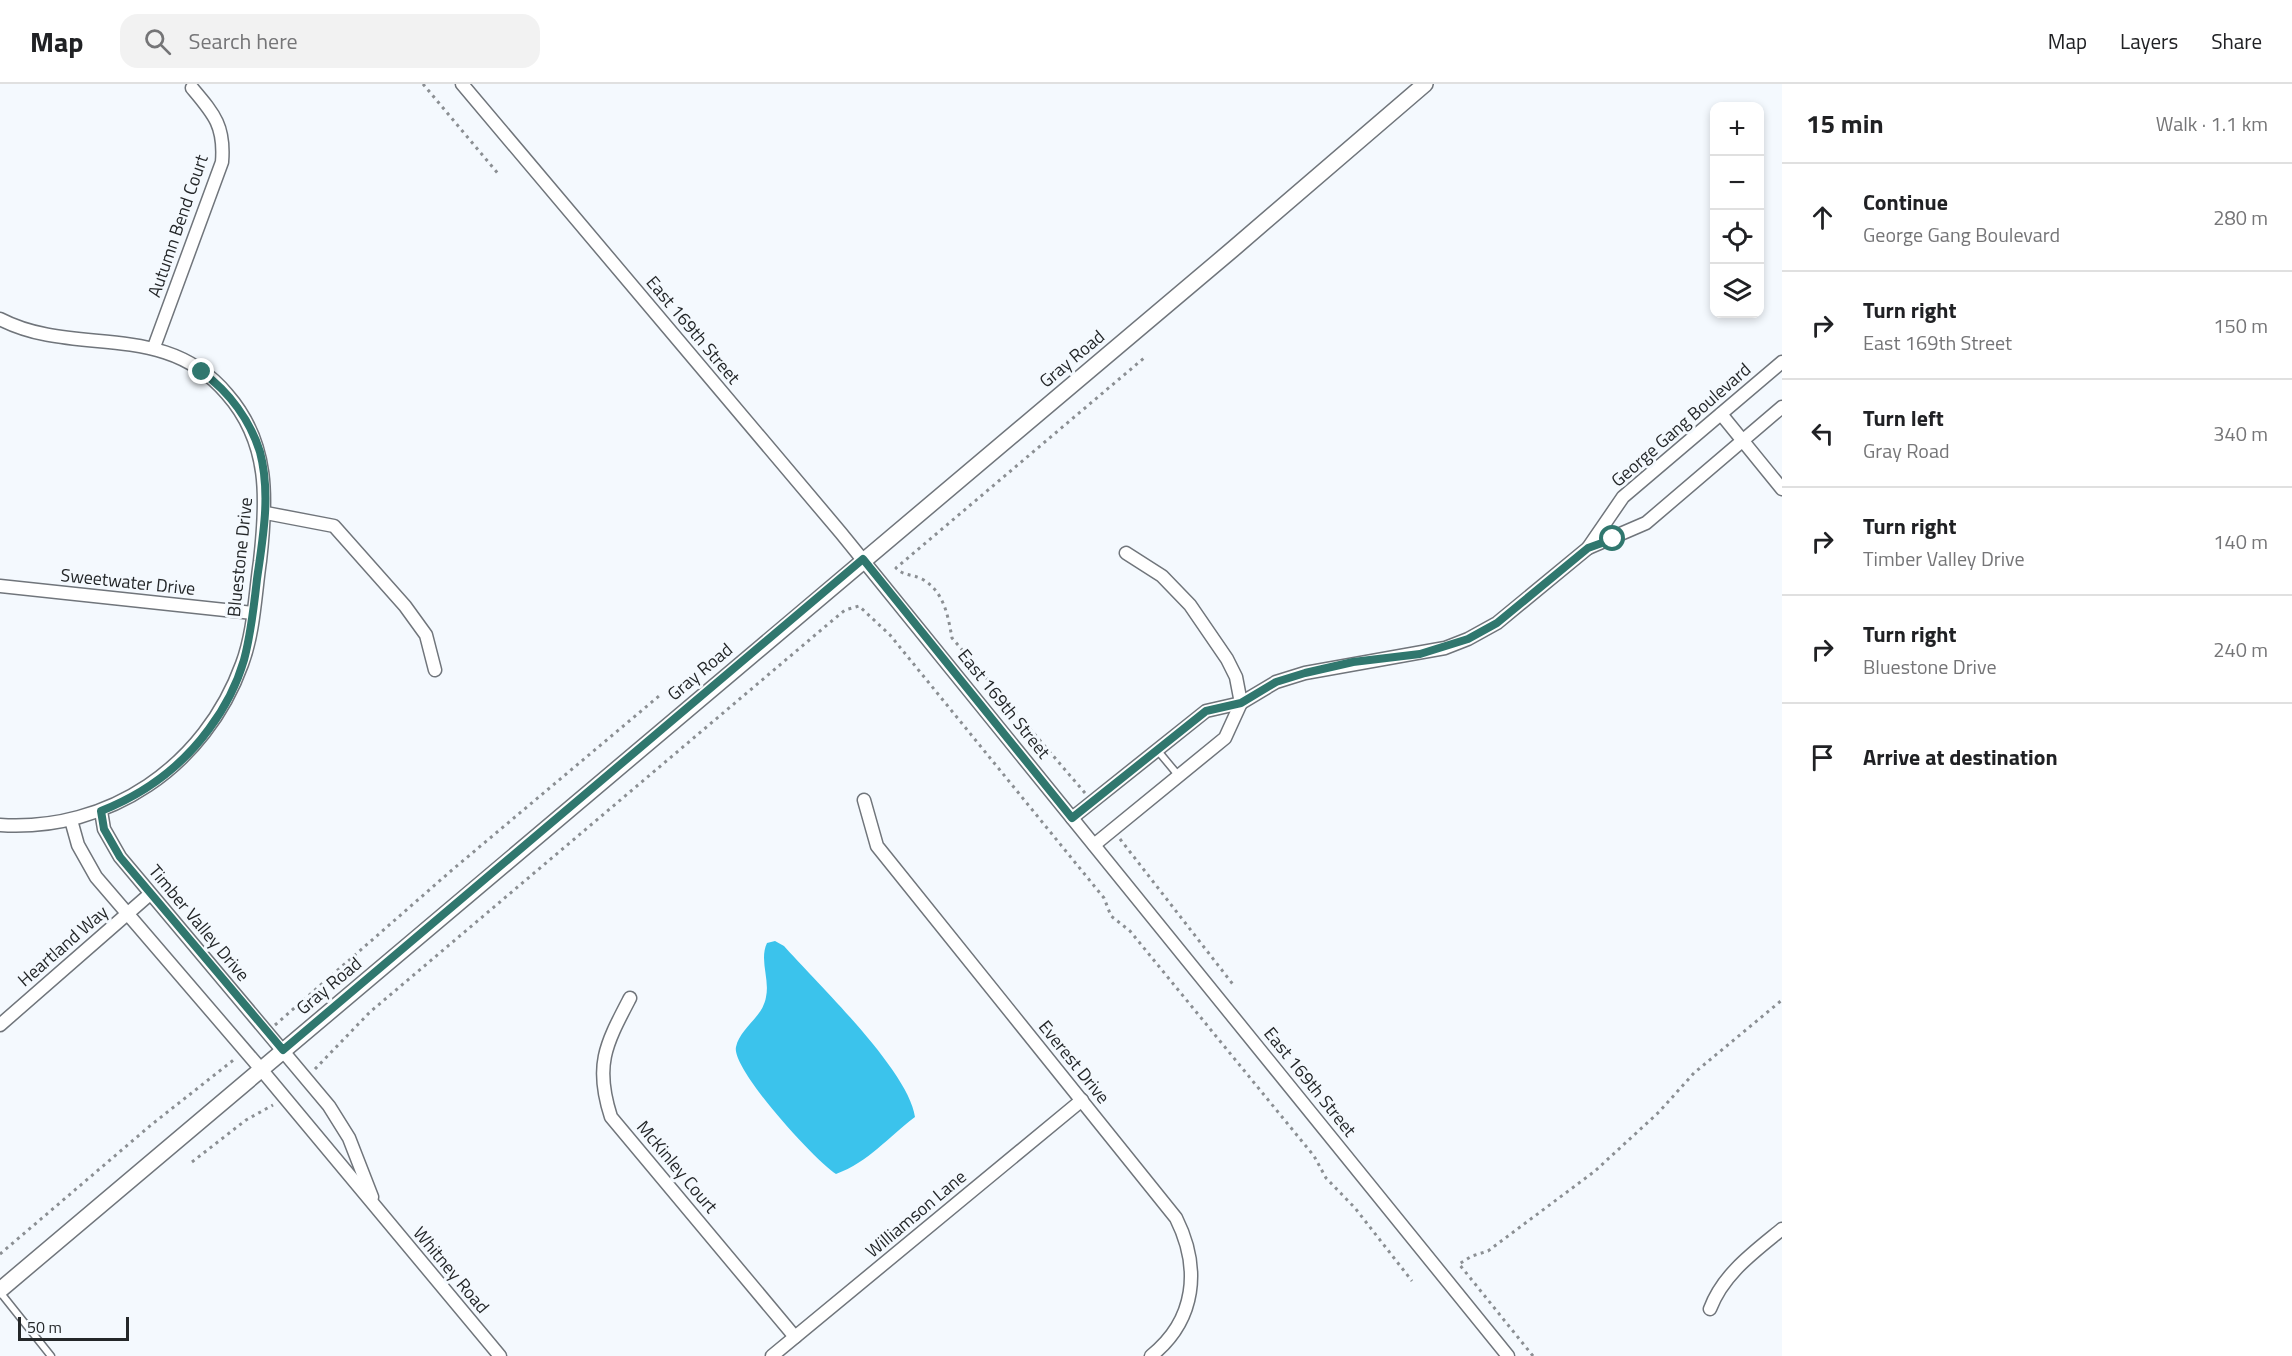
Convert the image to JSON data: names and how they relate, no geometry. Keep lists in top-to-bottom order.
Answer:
{
  "streets": {
    "street": [
      "Autumn Bend Court",
      "East 169th Street",
      "Gray Road",
      "George Gang Boulevard",
      "Bluestone Drive",
      "Sweetwater Drive",
      "Timber Valley Drive",
      "Heartland Way",
      "Everest Drive",
      "McKinley Court",
      "Williamson Lane",
      "Whitney Road"
    ]
  },
  "crossings": [
    ["Autumn Bend Court", "Bluestone Drive"],
    ["East 169th Street", "Gray Road"],
    ["East 169th Street", "George Gang Boulevard"],
    ["Gray Road", "Timber Valley Drive"],
    ["Gray Road", "Whitney Road"],
    ["Bluestone Drive", "Sweetwater Drive"],
    ["Bluestone Drive", "Timber Valley Drive"],
    ["Timber Valley Drive", "Heartland Way"],
    ["Timber Valley Drive", "Whitney Road"],
    ["Everest Drive", "Williamson Lane"],
    ["McKinley Court", "Williamson Lane"]
  ],
  "scale_bar": "50 m",
  "page": {
    "header": "Map",
    "search": "Search here",
    "nav": ["Map", "Layers", "Share"],
    "heading": ["15 min", "Walk · 1.1 km"],
    "map_buttons": ["+", "−"],
    "list": [
      ["Continue", "George Gang Boulevard", "280 m"],
      ["Turn right", "East 169th Street", "150 m"],
      ["Turn left", "Gray Road", "340 m"],
      ["Turn right", "Timber Valley Drive", "140 m"],
      ["Turn right", "Bluestone Drive", "240 m"],
      "Arrive at destination"
    ],
    "scale": "50 m"
  }
}
